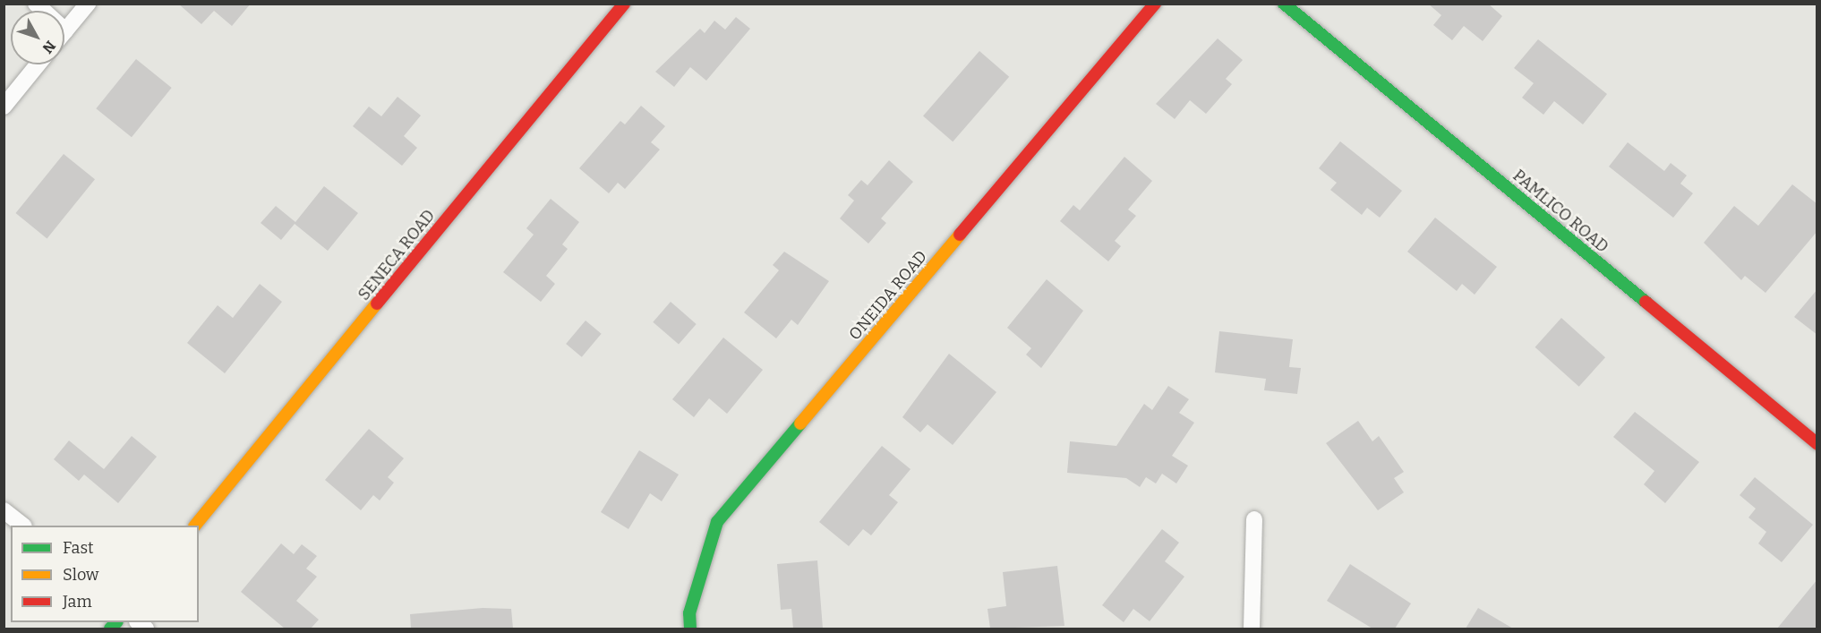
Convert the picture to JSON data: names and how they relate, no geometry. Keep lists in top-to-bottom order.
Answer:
{
  "streets": {
    "street": ["PAMLICO ROAD", "SENECA ROAD", "ONEIDA ROAD"]
  },
  "legend": ["Fast", "Slow", "Jam"],
  "north": "bottom right"
}
